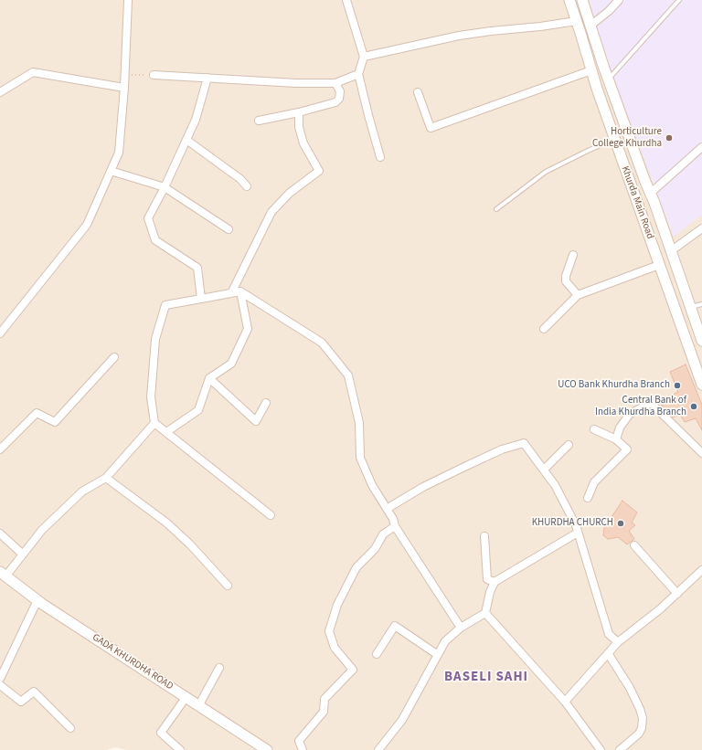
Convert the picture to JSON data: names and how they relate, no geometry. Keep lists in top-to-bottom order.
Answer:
{
  "streets": {
    "main road": ["Khurda Main Road", "GADA KHURDHA ROAD"]
  },
  "districts": ["BASELI SAHI"],
  "places": [
    "Horticulture College Khurdha",
    "UCO Bank Khurdha Branch",
    "Central Bank of India Khurdha Branch",
    "KHURDHA CHURCH"
  ]
}
